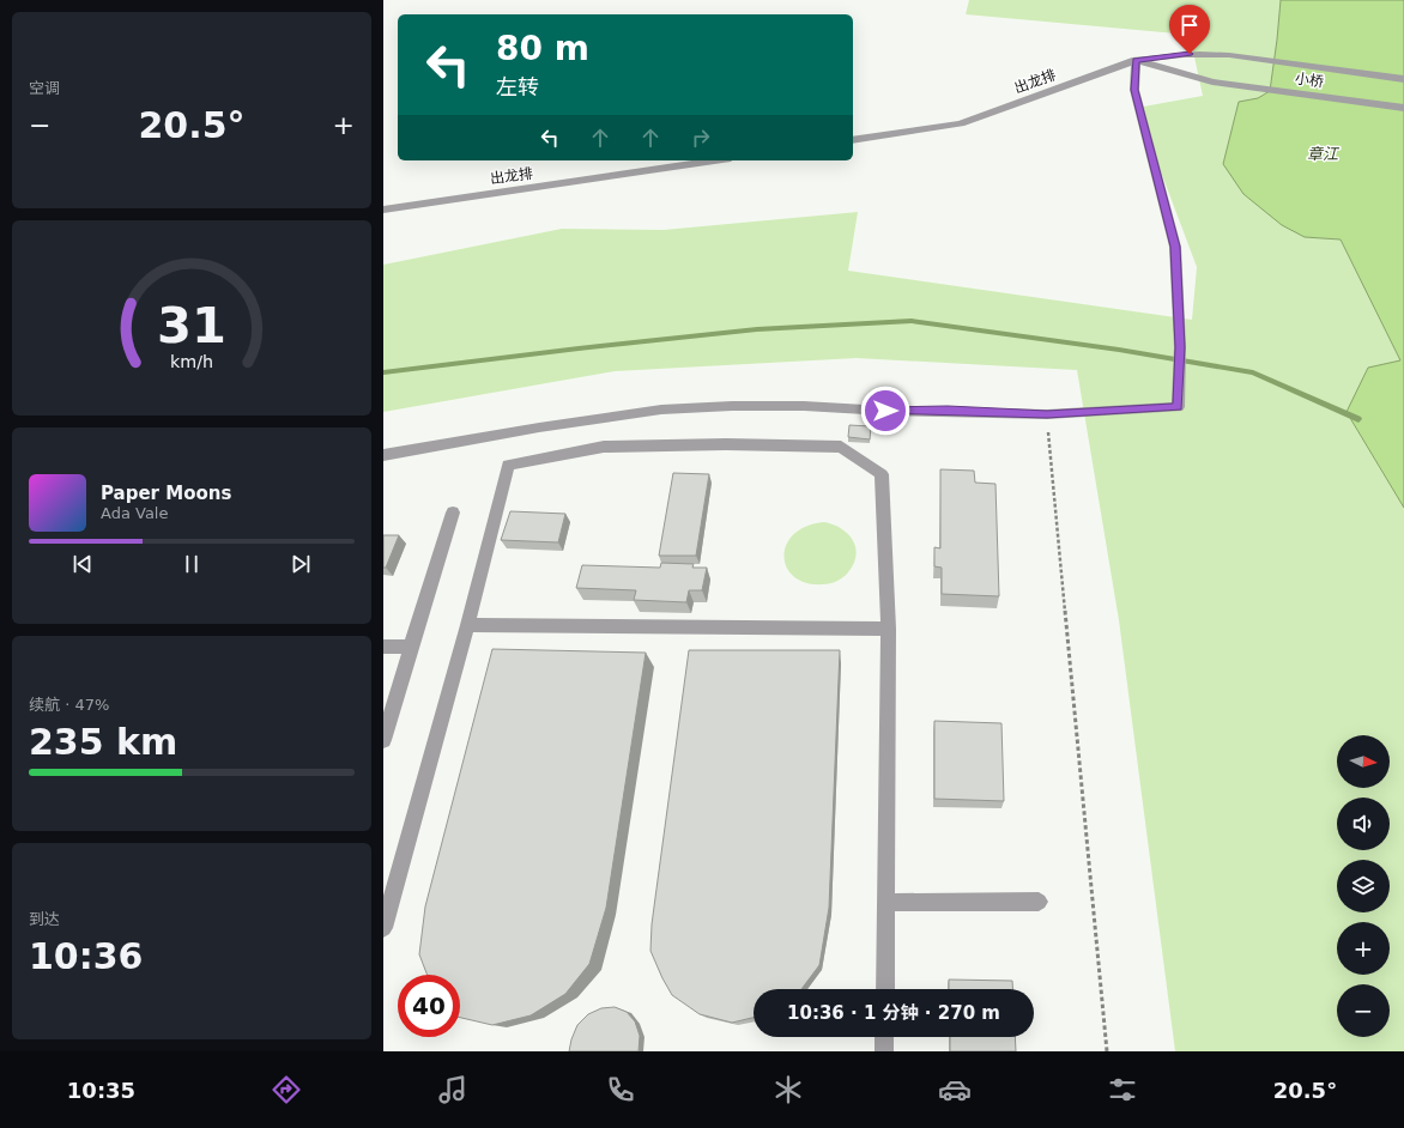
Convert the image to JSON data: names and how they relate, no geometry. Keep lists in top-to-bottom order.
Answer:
{
  "streets": {
    "street": ["小桥", "出龙排"]
  },
  "crossings": [
    ["小桥", "出龙排"]
  ],
  "water": ["章江"],
  "north": "right",
  "page": {
    "tile": [
      "空调",
      ["续航 · 47%", "235 km"],
      ["到达", "10:36"]
    ],
    "turn": ["80 m", "左转"],
    "heat": ["−", "20.5°", "+"],
    "song": ["Paper Moons", "Ada Vale"],
    "map_buttons": ["+", "−"],
    "limit": "40",
    "trip": "10:36 · 1 分钟 · 270 m",
    "tabs": ["10:35", "20.5°"],
    "gauge": ["31", "km/h"]
  }
}
